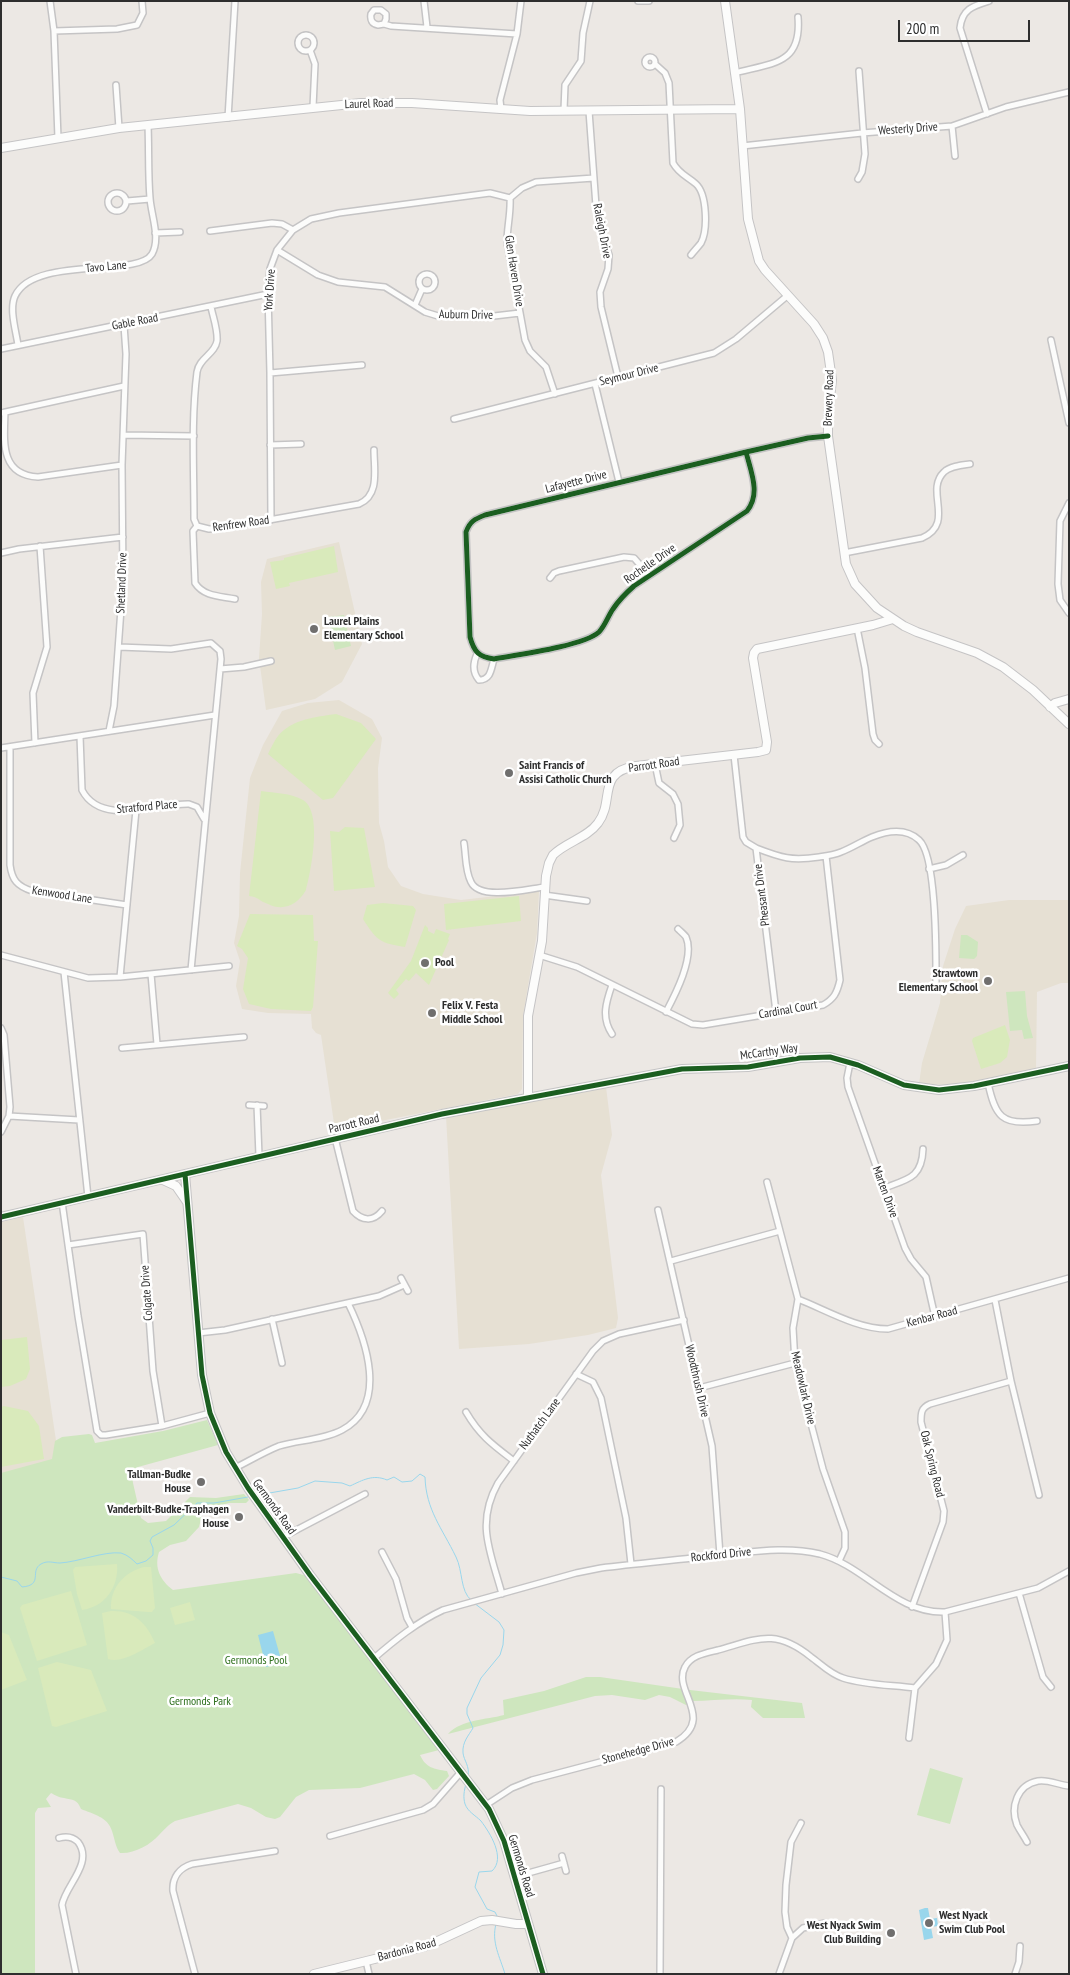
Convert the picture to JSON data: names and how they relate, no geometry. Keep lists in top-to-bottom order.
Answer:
{
  "streets": {
    "street": [
      "Laurel Road",
      "Westerly Drive",
      "Raleigh Drive",
      "Tavo Lane",
      "Glen Haven Drive",
      "York Drive",
      "Auburn Drive",
      "Gable Road",
      "Seymour Drive",
      "Brewery Road",
      "Lafayette Drive",
      "Renfrew Road",
      "Rochelle Drive",
      "Shetland Drive",
      "Parrott Road",
      "Stratford Place",
      "Kenwood Lane",
      "Pheasant Drive",
      "Cardinal Court",
      "McCarthy Way",
      "Marten Drive",
      "Colgate Drive",
      "Kenbar Road",
      "Woodthrush Drive",
      "Meadowlark Drive",
      "Nuthatch Lane",
      "Oak Spring Road",
      "Germonds Road",
      "Rockford Drive",
      "Stonehedge Drive",
      "Bardonia Road"
    ]
  },
  "crossings": [
    ["Laurel Road", "Raleigh Drive"],
    ["Laurel Road", "Tavo Lane"],
    ["Laurel Road", "Brewery Road"],
    ["Westerly Drive", "Brewery Road"],
    ["Raleigh Drive", "Seymour Drive"],
    ["Tavo Lane", "Gable Road"],
    ["Glen Haven Drive", "York Drive"],
    ["Glen Haven Drive", "Auburn Drive"],
    ["Glen Haven Drive", "Seymour Drive"],
    ["York Drive", "Auburn Drive"],
    ["York Drive", "Gable Road"],
    ["York Drive", "Renfrew Road"],
    ["Gable Road", "Renfrew Road"],
    ["Gable Road", "Shetland Drive"],
    ["Seymour Drive", "Brewery Road"],
    ["Brewery Road", "Lafayette Drive"],
    ["Brewery Road", "Parrott Road"],
    ["Lafayette Drive", "Rochelle Drive"],
    ["Parrott Road", "Pheasant Drive"],
    ["Parrott Road", "Cardinal Court"],
    ["Parrott Road", "McCarthy Way"],
    ["Parrott Road", "Germonds Road"],
    ["Pheasant Drive", "Cardinal Court"],
    ["McCarthy Way", "Marten Drive"],
    ["Marten Drive", "Kenbar Road"],
    ["Kenbar Road", "Meadowlark Drive"],
    ["Woodthrush Drive", "Nuthatch Lane"],
    ["Woodthrush Drive", "Rockford Drive"],
    ["Meadowlark Drive", "Rockford Drive"],
    ["Nuthatch Lane", "Rockford Drive"],
    ["Oak Spring Road", "Rockford Drive"],
    ["Germonds Road", "Rockford Drive"],
    ["Germonds Road", "Stonehedge Drive"],
    ["Germonds Road", "Bardonia Road"]
  ],
  "parks": ["Germonds Pool", "Germonds Park"],
  "places": [
    "Laurel Plains Elementary School",
    "Saint Francis of Assisi Catholic Church",
    "Pool",
    "Strawtown Elementary School",
    "Felix V. Festa Middle School",
    "Tallman-Budke House",
    "Vanderbilt-Budke-Traphagen House",
    "West Nyack Swim Club Pool",
    "West Nyack Swim Club Building"
  ],
  "scale_bar": "200 m"
}
